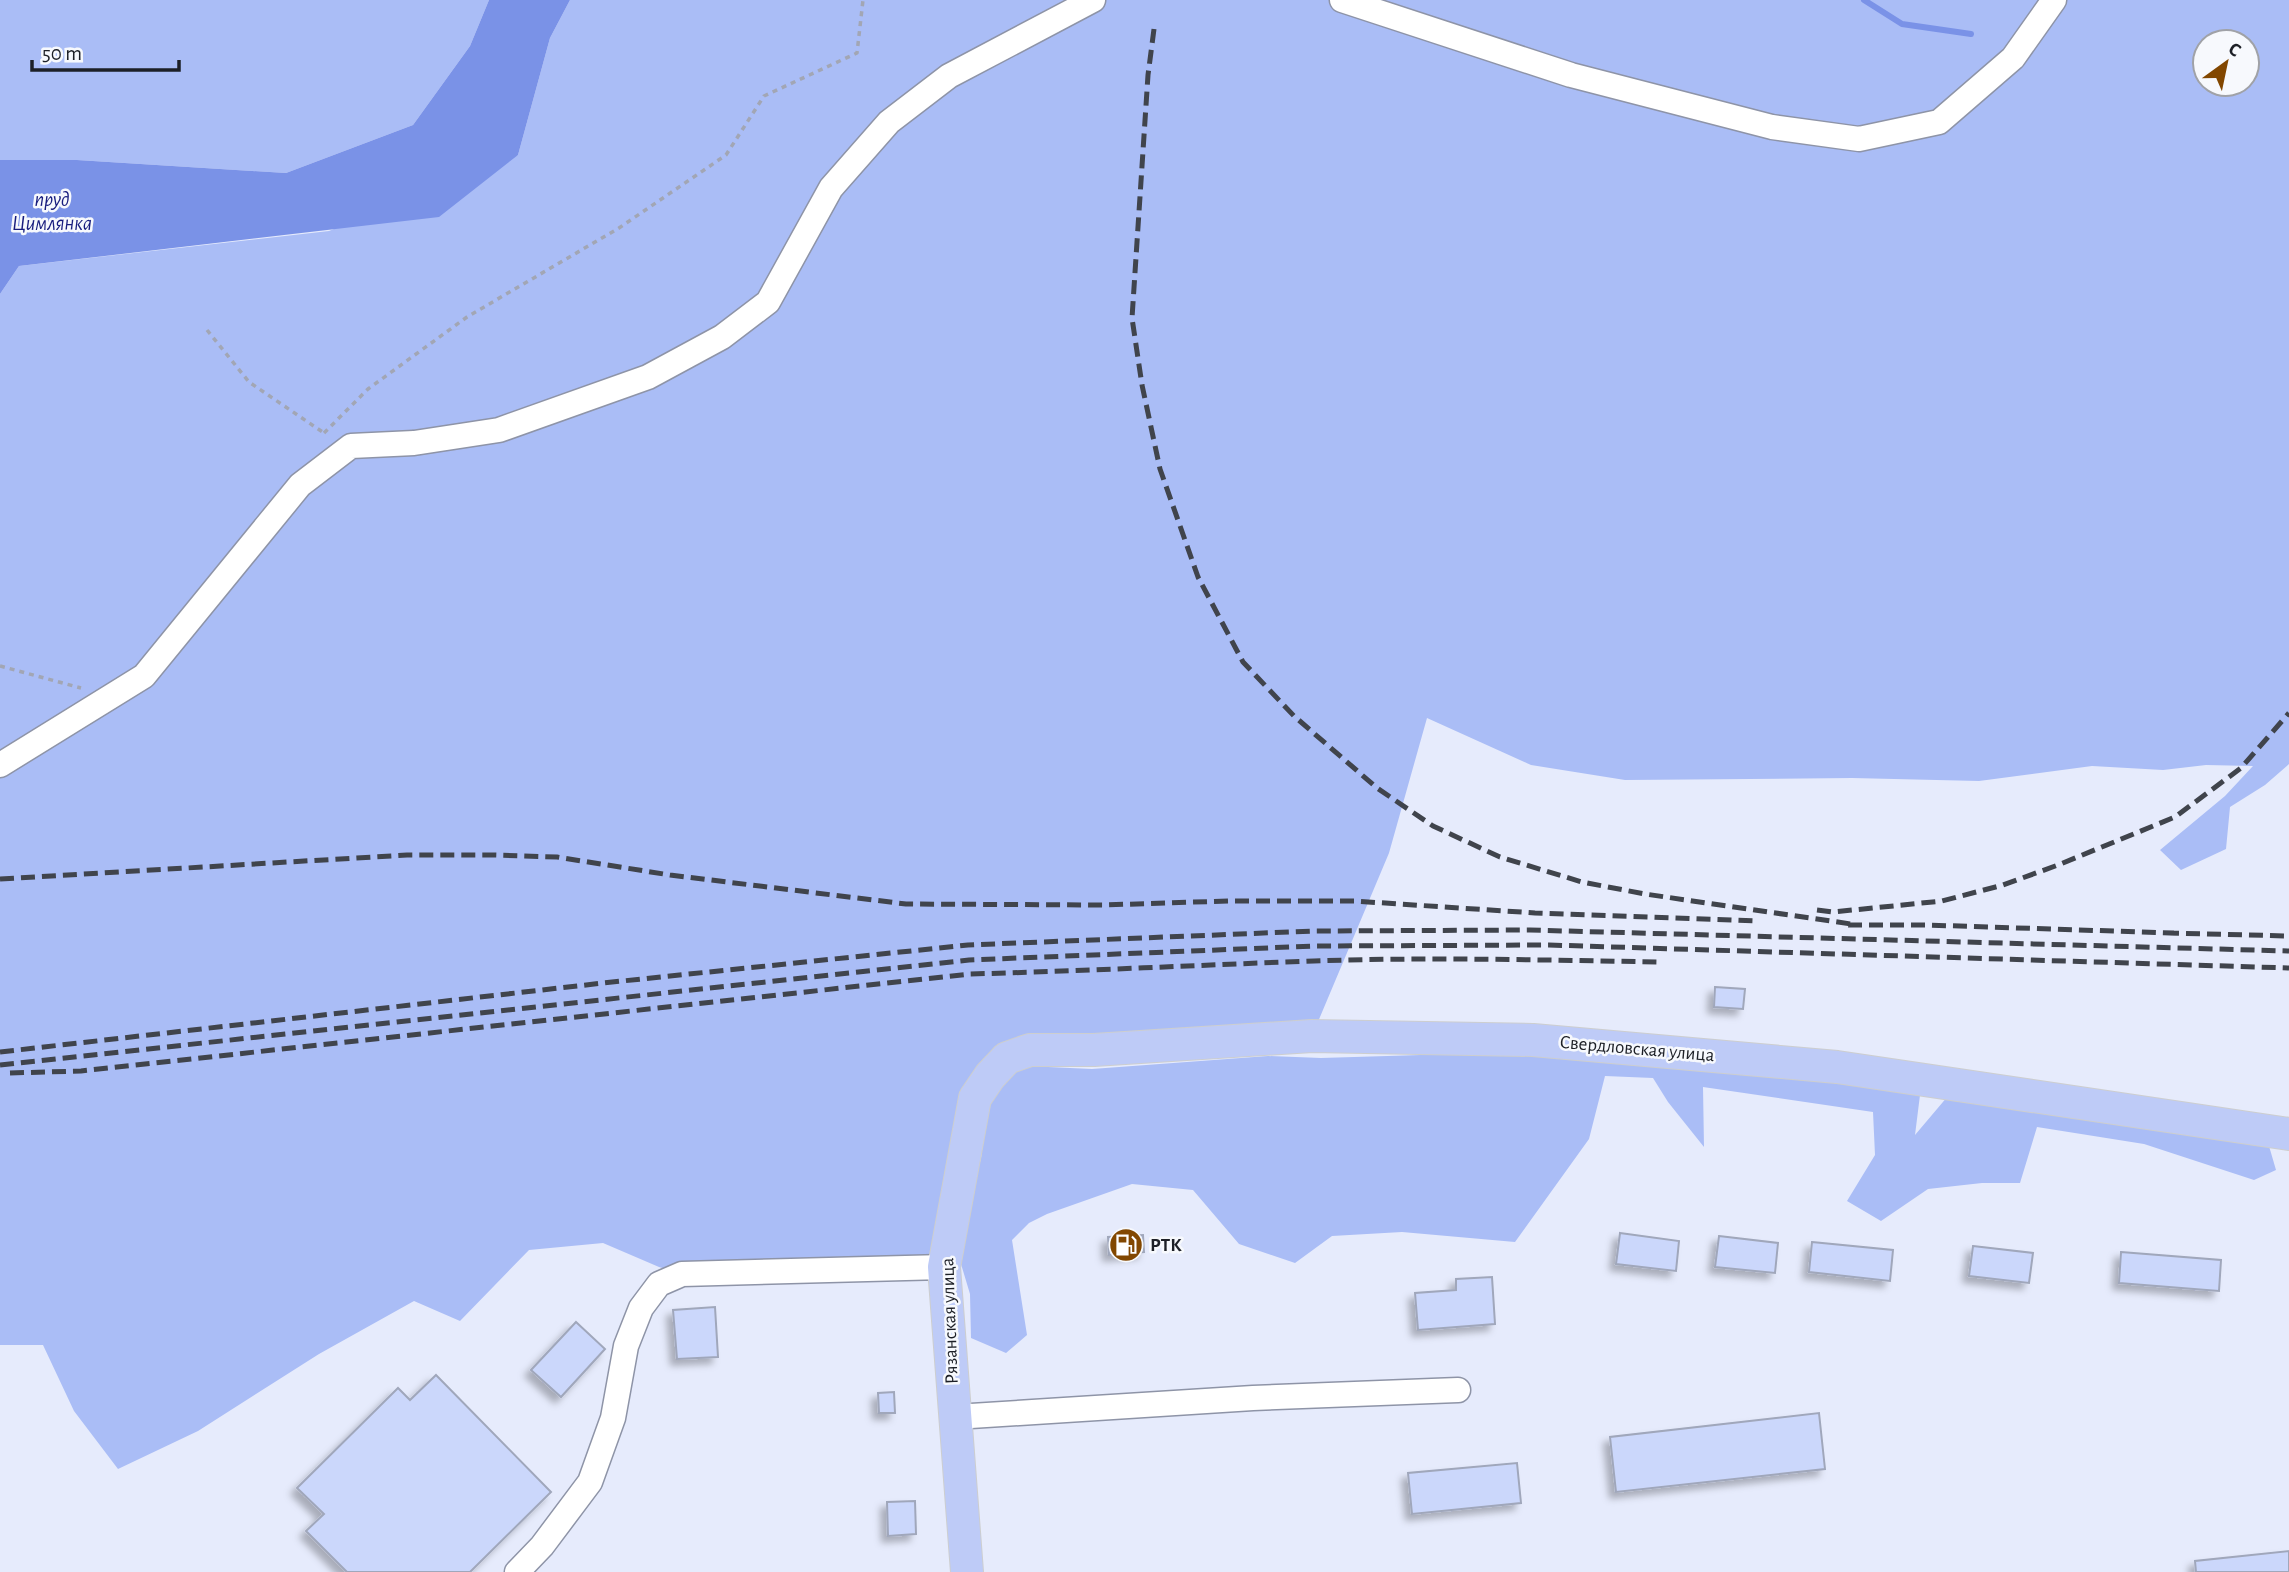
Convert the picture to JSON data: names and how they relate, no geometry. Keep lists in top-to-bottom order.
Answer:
{
  "streets": {
    "main road": ["Свердловская улица", "Рязанская улица"]
  },
  "crossings": [
    ["Свердловская улица", "Рязанская улица"]
  ],
  "water": ["пруд Цимлянка"],
  "places": {
    "fuel station": ["РТК"]
  },
  "scale_bar": "50 m",
  "north": "top right"
}
